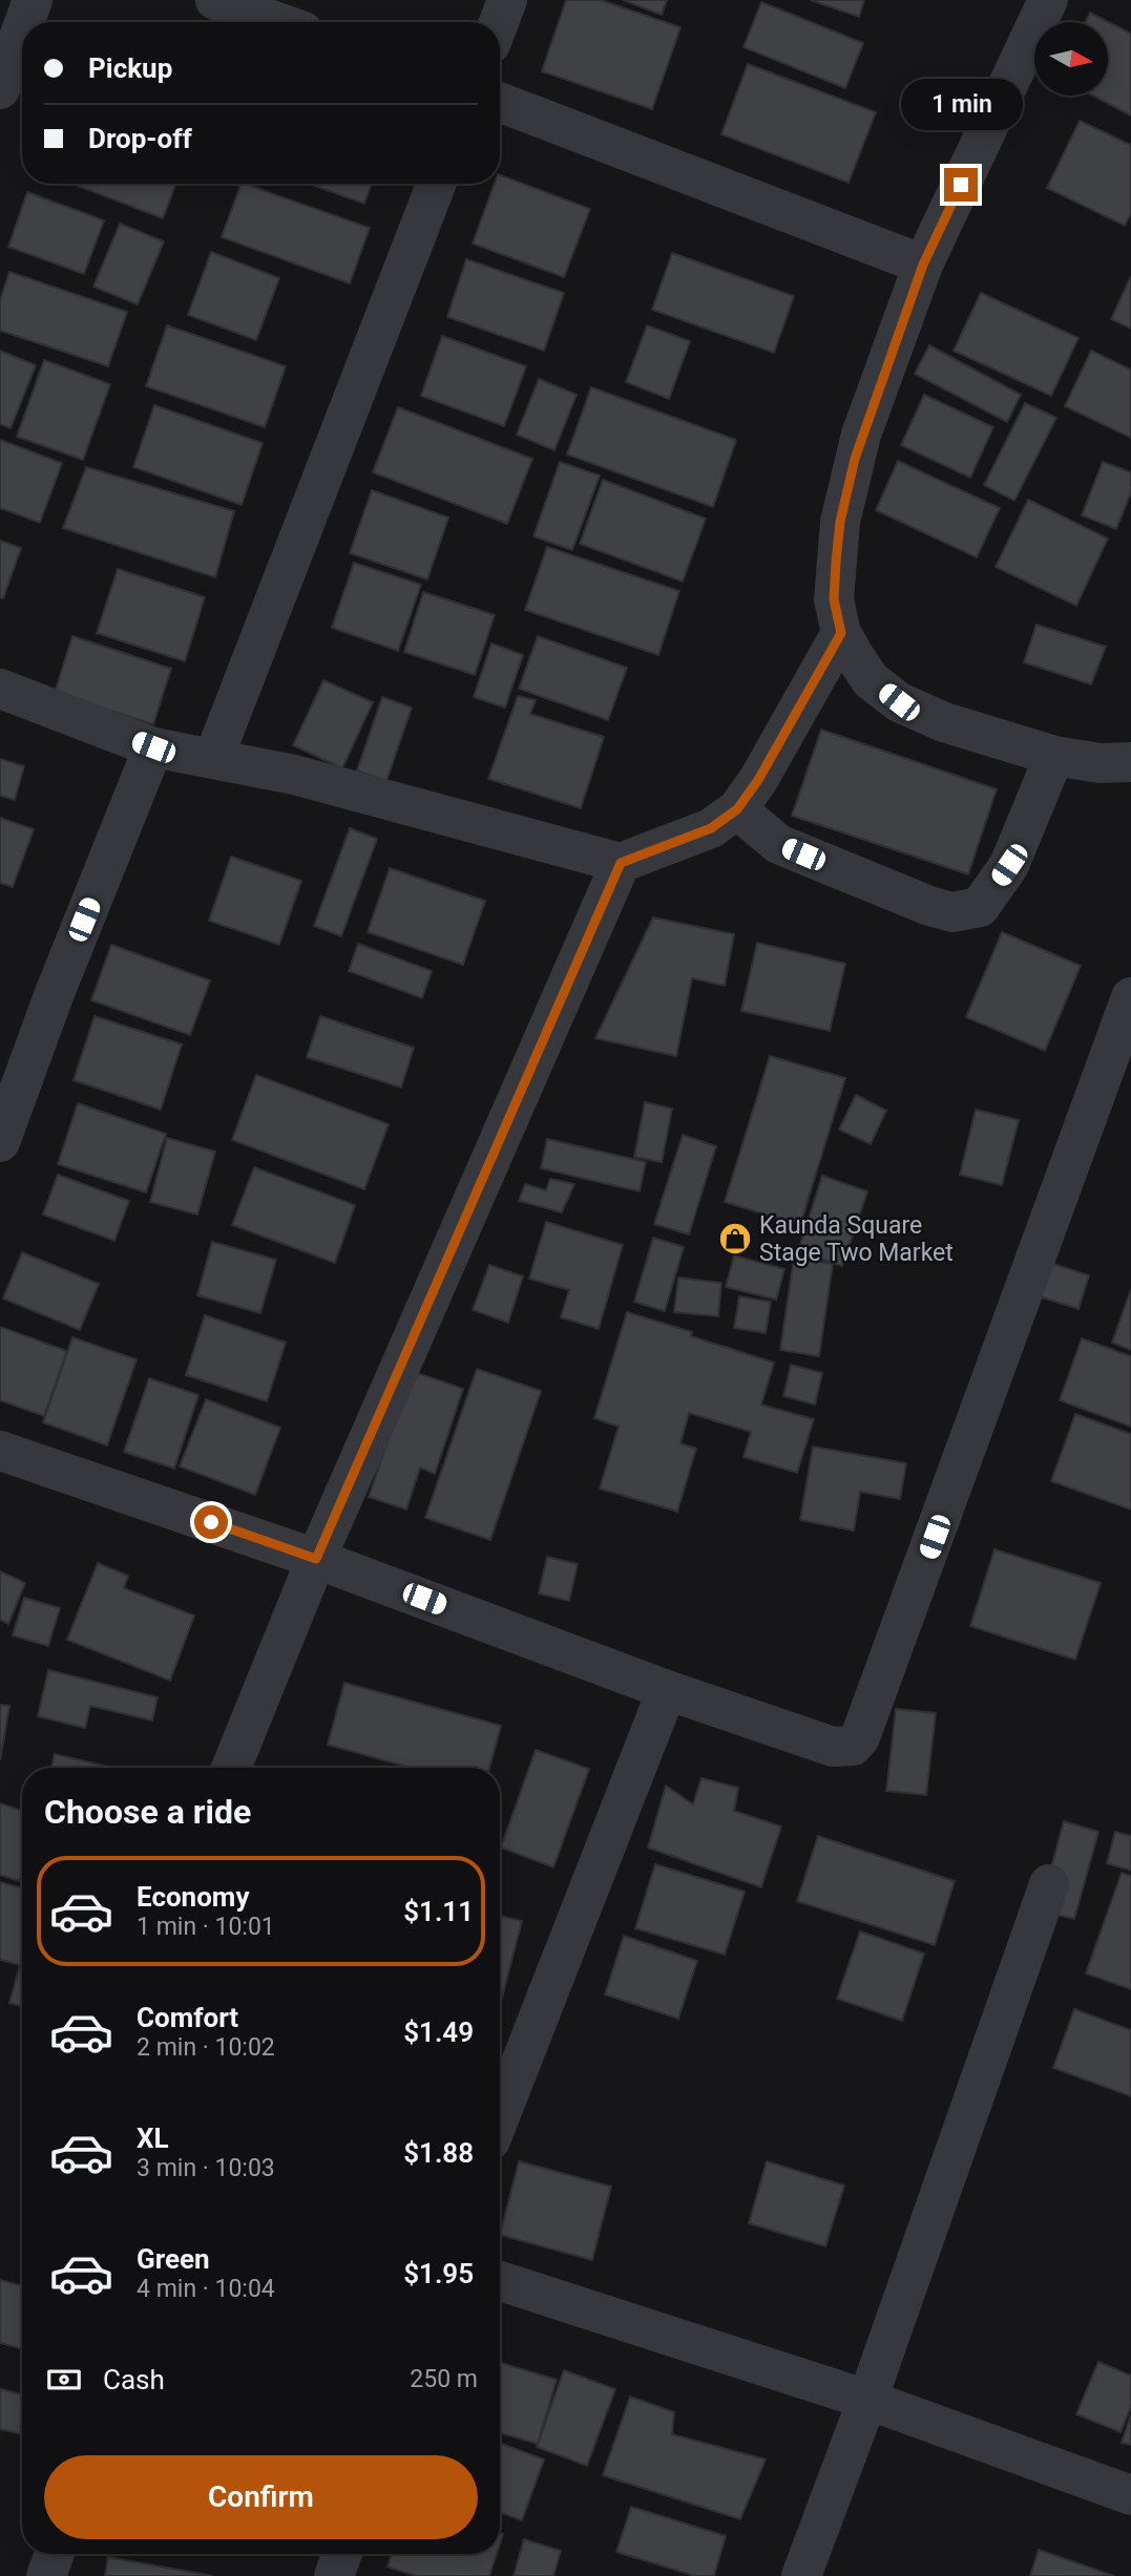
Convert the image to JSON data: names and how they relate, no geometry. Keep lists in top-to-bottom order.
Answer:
{
  "places": {
    "shop": ["Kaunda Square Stage Two Market"]
  },
  "north": "right",
  "page": {
    "banner": ["Pickup", "Drop-off"],
    "bubble": "1 min",
    "heading": "Choose a ride",
    "list": [
      {
        "name": "Economy",
        "note": "1 min · 10:01",
        "value": "$1.11"
      },
      {
        "name": "Comfort",
        "note": "2 min · 10:02",
        "value": "$1.49"
      },
      {
        "name": "XL",
        "note": "3 min · 10:03",
        "value": "$1.88"
      },
      {
        "name": "Green",
        "note": "4 min · 10:04",
        "value": "$1.95"
      }
    ],
    "pay": ["Cash", "250 m"],
    "buttons": "Confirm"
  }
}
